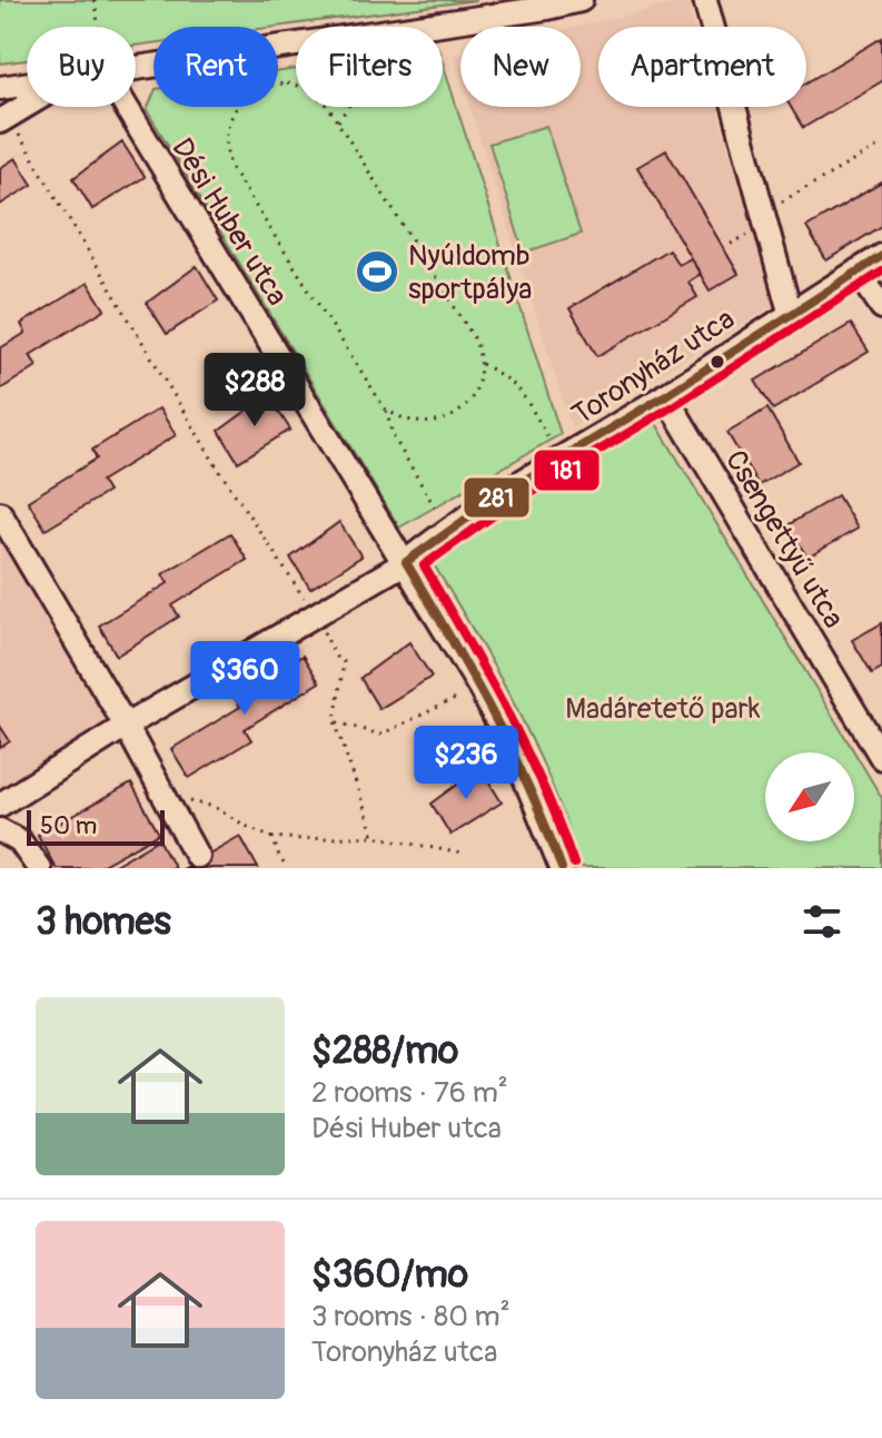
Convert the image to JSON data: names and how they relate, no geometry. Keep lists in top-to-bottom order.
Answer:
{
  "streets": {
    "street": ["Dési Huber utca", "Toronyház utca", "Csengettyű utca"]
  },
  "crossings": [
    ["Dési Huber utca", "Toronyház utca"],
    ["Toronyház utca", "Csengettyű utca"]
  ],
  "parks": ["Madáretető park"],
  "places": {
    "sports": ["Nyúldomb sportpálya"]
  },
  "lines": ["transit line 281", "transit line 181"],
  "scale_bar": "50 m",
  "north": "bottom left",
  "page": {
    "chip": [
      "Buy",
      "Rent",
      "Filters",
      "New",
      "Apartment"
    ],
    "price": ["$288", "$360", "$236"],
    "scale": "50 m",
    "heading": "3 homes",
    "list": [
      {
        "name": "$288/mo",
        "note": "2 rooms · 76 m² · Dési Huber utca"
      },
      {
        "name": "$360/mo",
        "note": "3 rooms · 80 m² · Toronyház utca"
      }
    ]
  }
}
